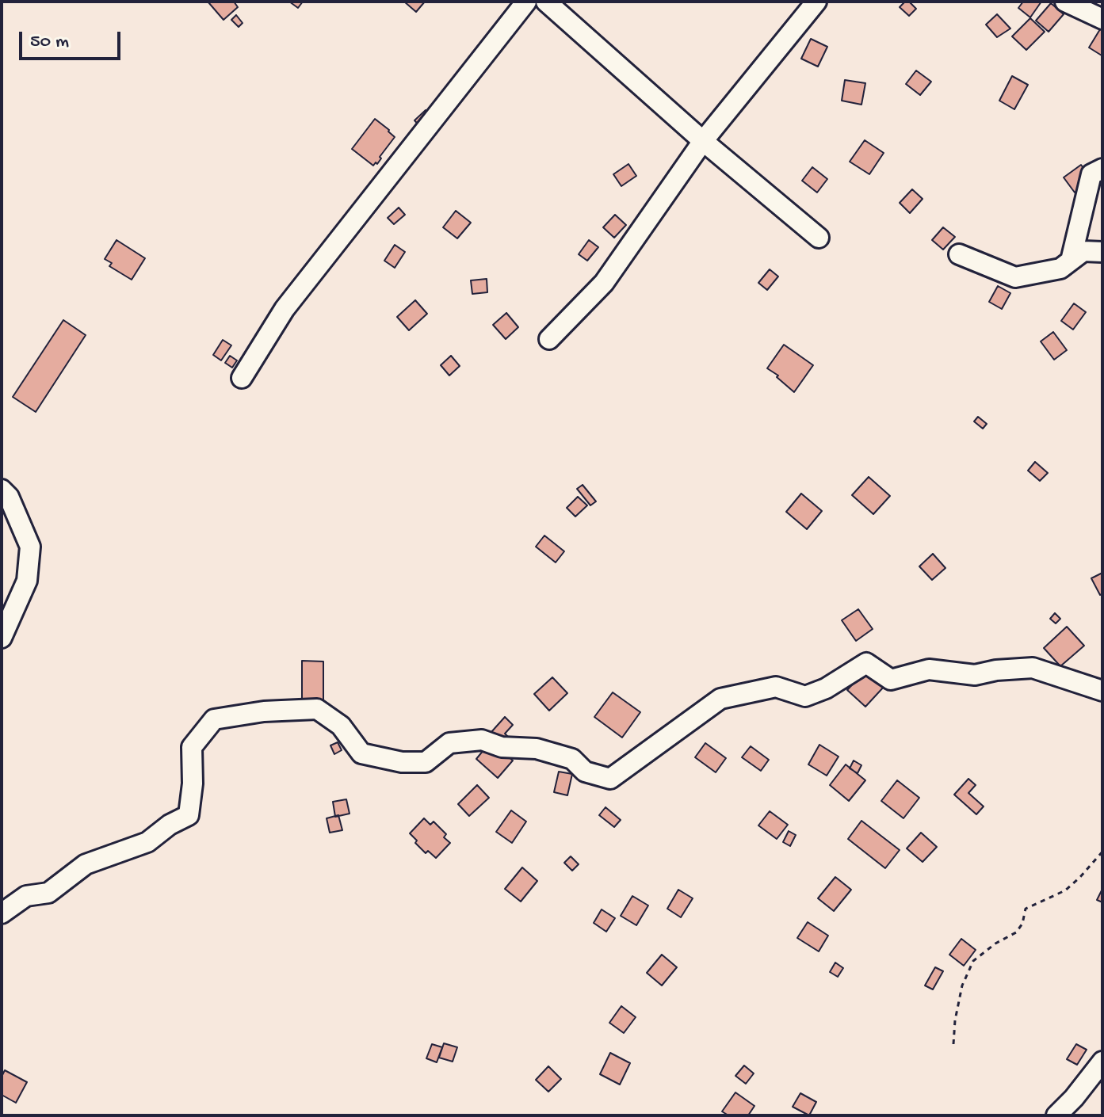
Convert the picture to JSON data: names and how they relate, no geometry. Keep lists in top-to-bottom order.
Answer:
{
  "scale_bar": "50 m"
}
